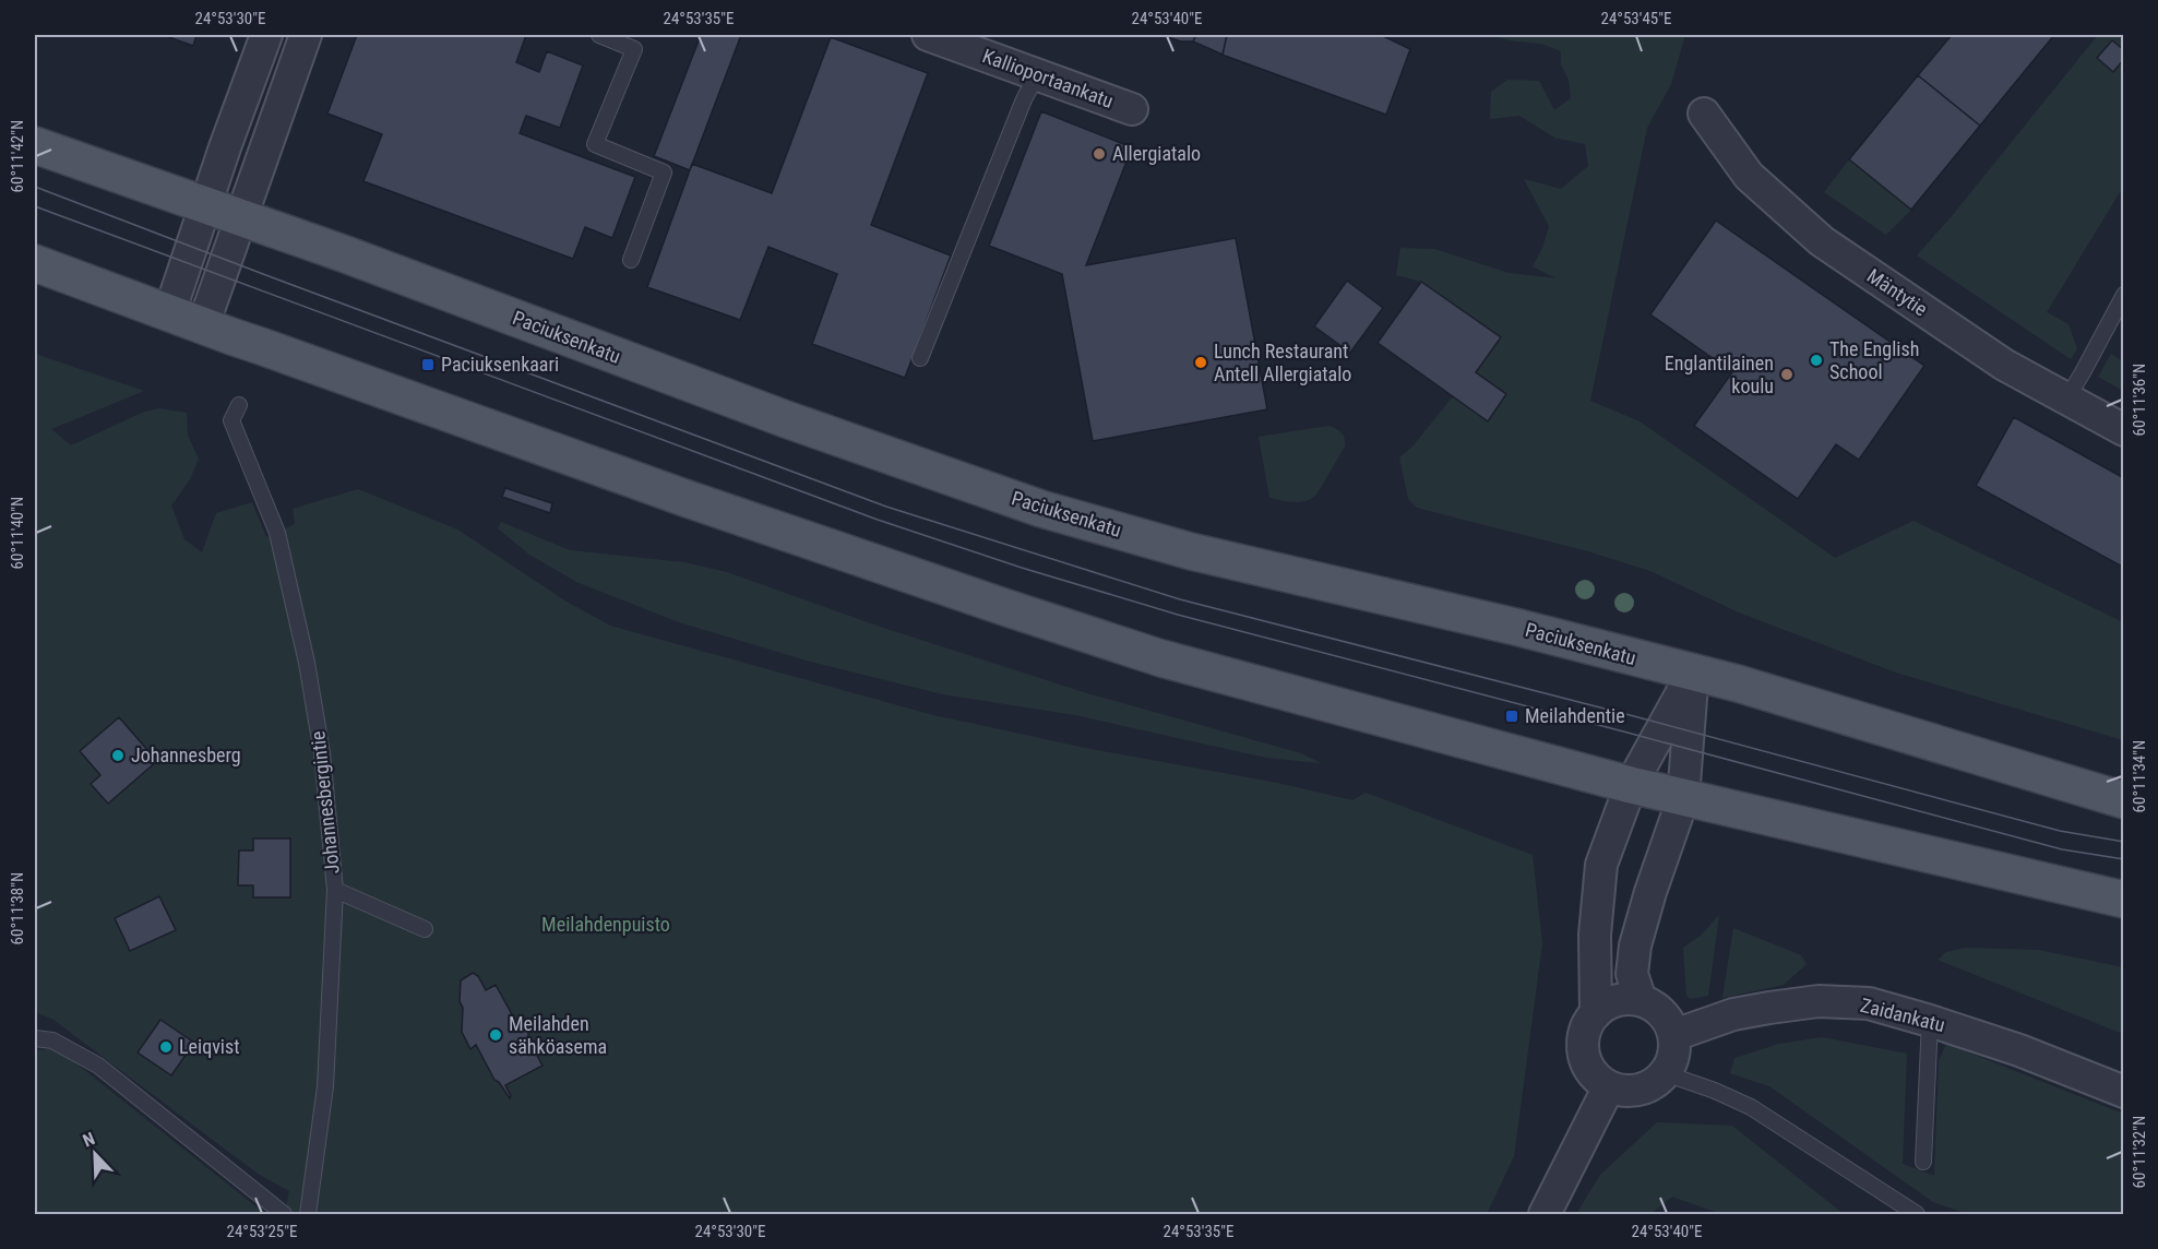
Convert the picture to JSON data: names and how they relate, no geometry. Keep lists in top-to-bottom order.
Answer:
{
  "streets": {
    "main road": ["Paciuksenkatu"],
    "street": ["Kallioportaankatu", "Mäntytie", "Zaidankatu"],
    "lane": ["Johannesbergintie"]
  },
  "parks": ["Meilahdenpuisto"],
  "places": {
    "other": [
      "Allergiatalo",
      "The English School",
      "Lunch Restaurant Antell Allergiatalo",
      "Englantilainen koulu",
      "Johannesberg",
      "Meilahden sähköasema",
      "Leiqvist"
    ],
    "transit": ["Paciuksenkaari", "Meilahdentie"]
  },
  "north": "top left",
  "coordinates": [
    "24°53'30\"E",
    "24°53'35\"E",
    "24°53'40\"E",
    "24°53'45\"E",
    "60°11'42\"N",
    "60°11'36\"N",
    "60°11'40\"N",
    "60°11'34\"N",
    "60°11'38\"N",
    "60°11'32\"N",
    "24°53'25\"E"
  ]
}
